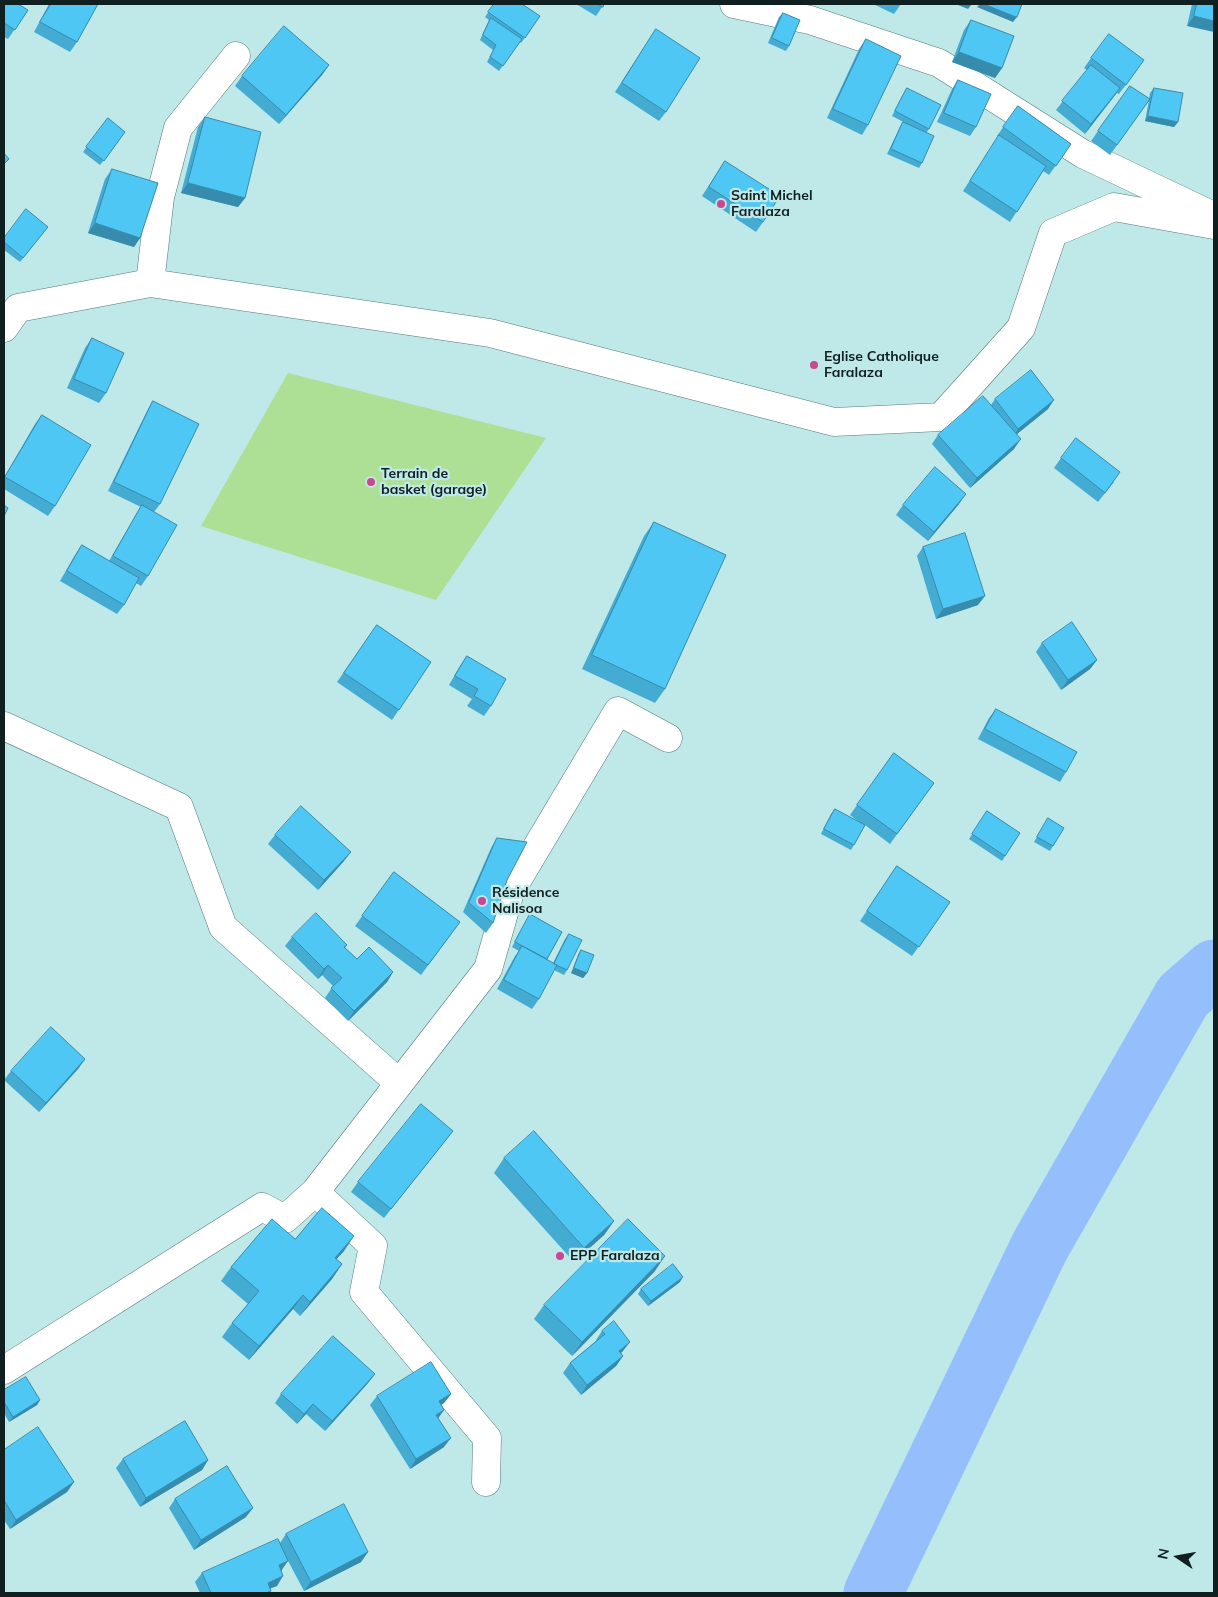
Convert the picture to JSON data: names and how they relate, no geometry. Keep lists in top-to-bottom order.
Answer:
{
  "places": [
    "Saint Michel Faralaza",
    "Eglise Catholique Faralaza",
    "Terrain de basket (garage)",
    "Résidence Nalisoa",
    "EPP Faralaza"
  ],
  "north": "left"
}
